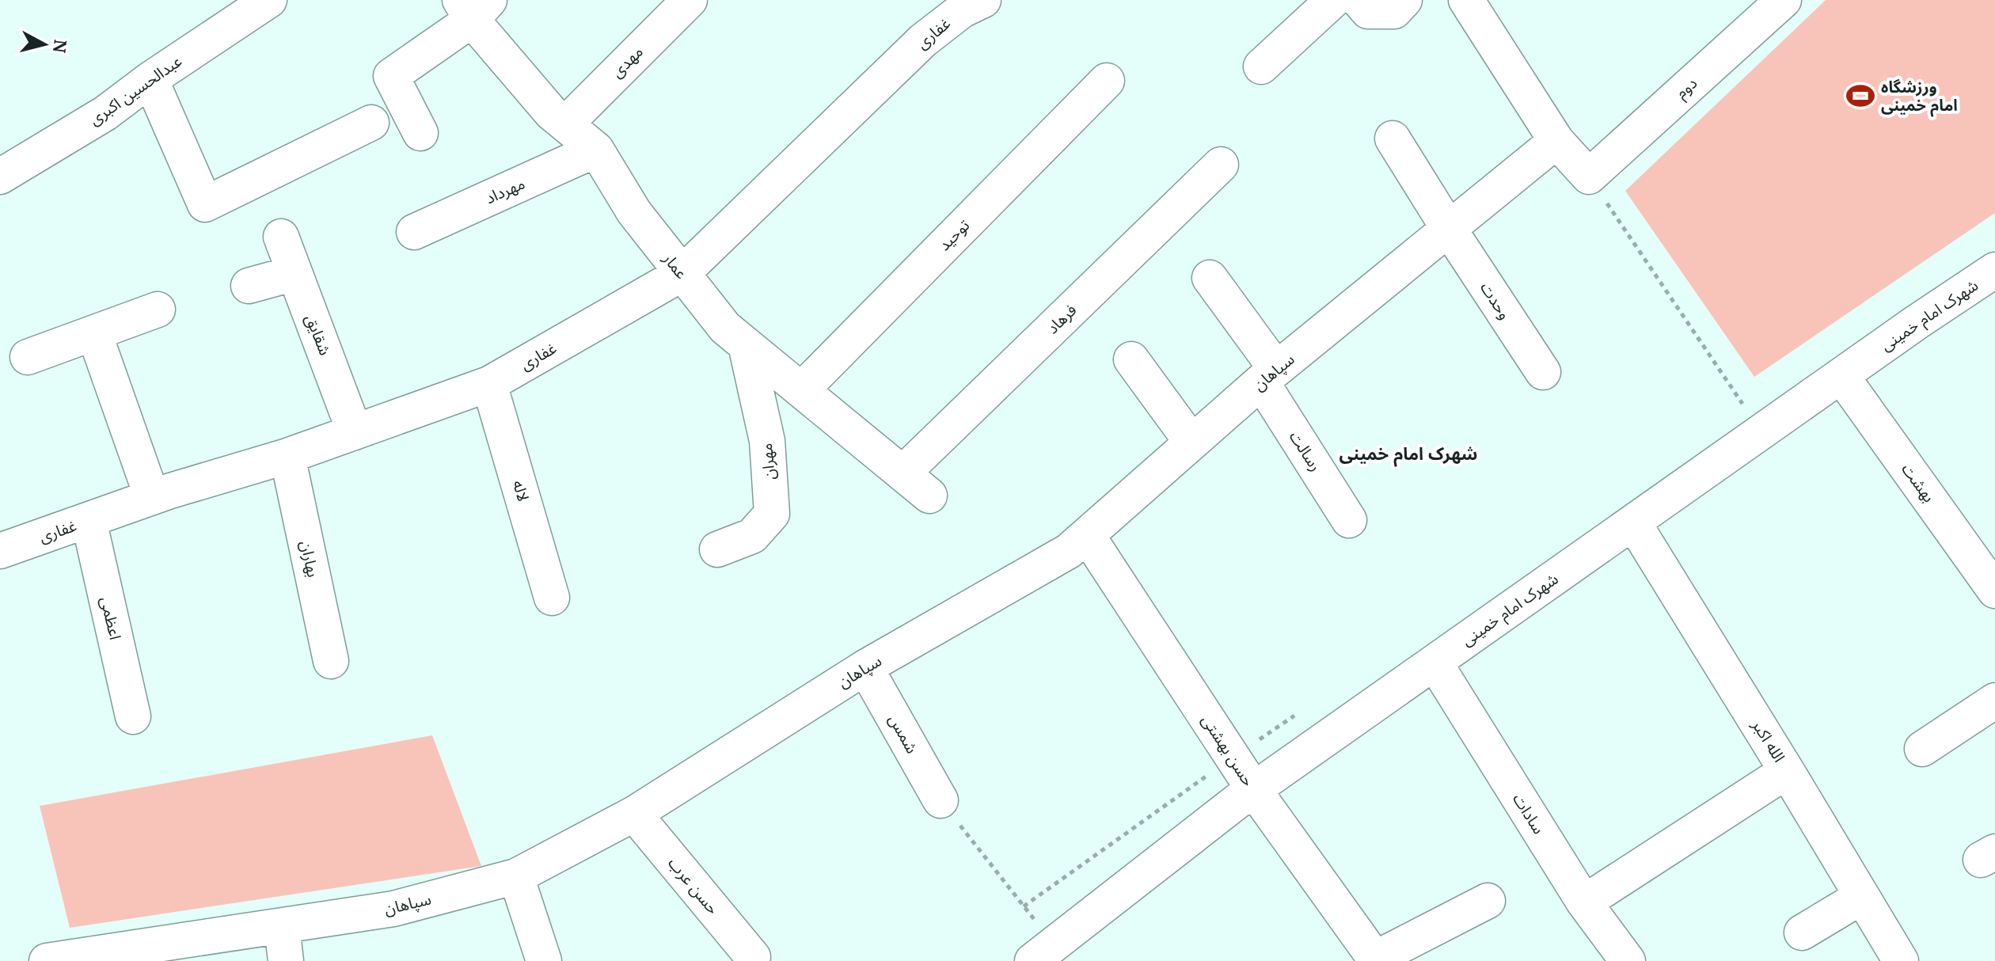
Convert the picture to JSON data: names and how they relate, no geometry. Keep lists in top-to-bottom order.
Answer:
{
  "streets": {
    "street": [
      "غفاری",
      "مهدی",
      "دوم",
      "عبدالحسین اکبری",
      "مهرداد",
      "توحید",
      "عمار",
      "وحدت",
      "شهرک امام خمینی",
      "فرهاد",
      "شقایق",
      "سپاهان",
      "رسالت",
      "مهران",
      "بهشت",
      "لاله",
      "بهاران",
      "اعظمی",
      "شمس",
      "الله اکبر",
      "حسن بهشتی",
      "سادات",
      "حسن عرب"
    ]
  },
  "crossings": [
    ["غفاری", "عمار"],
    ["غفاری", "شقایق"],
    ["غفاری", "لاله"],
    ["غفاری", "بهاران"],
    ["غفاری", "اعظمی"],
    ["مهدی", "عمار"],
    ["مهرداد", "عمار"],
    ["توحید", "عمار"],
    ["عمار", "فرهاد"],
    ["عمار", "مهران"],
    ["وحدت", "سپاهان"],
    ["شهرک امام خمینی", "بهشت"],
    ["شهرک امام خمینی", "الله اکبر"],
    ["شهرک امام خمینی", "حسن بهشتی"],
    ["شهرک امام خمینی", "سادات"],
    ["سپاهان", "رسالت"],
    ["سپاهان", "شمس"],
    ["سپاهان", "حسن بهشتی"],
    ["سپاهان", "حسن عرب"]
  ],
  "districts": ["شهرک امام خمینی"],
  "places": {
    "sports": ["ورزشگاه امام خمینی"]
  },
  "north": "right"
}
